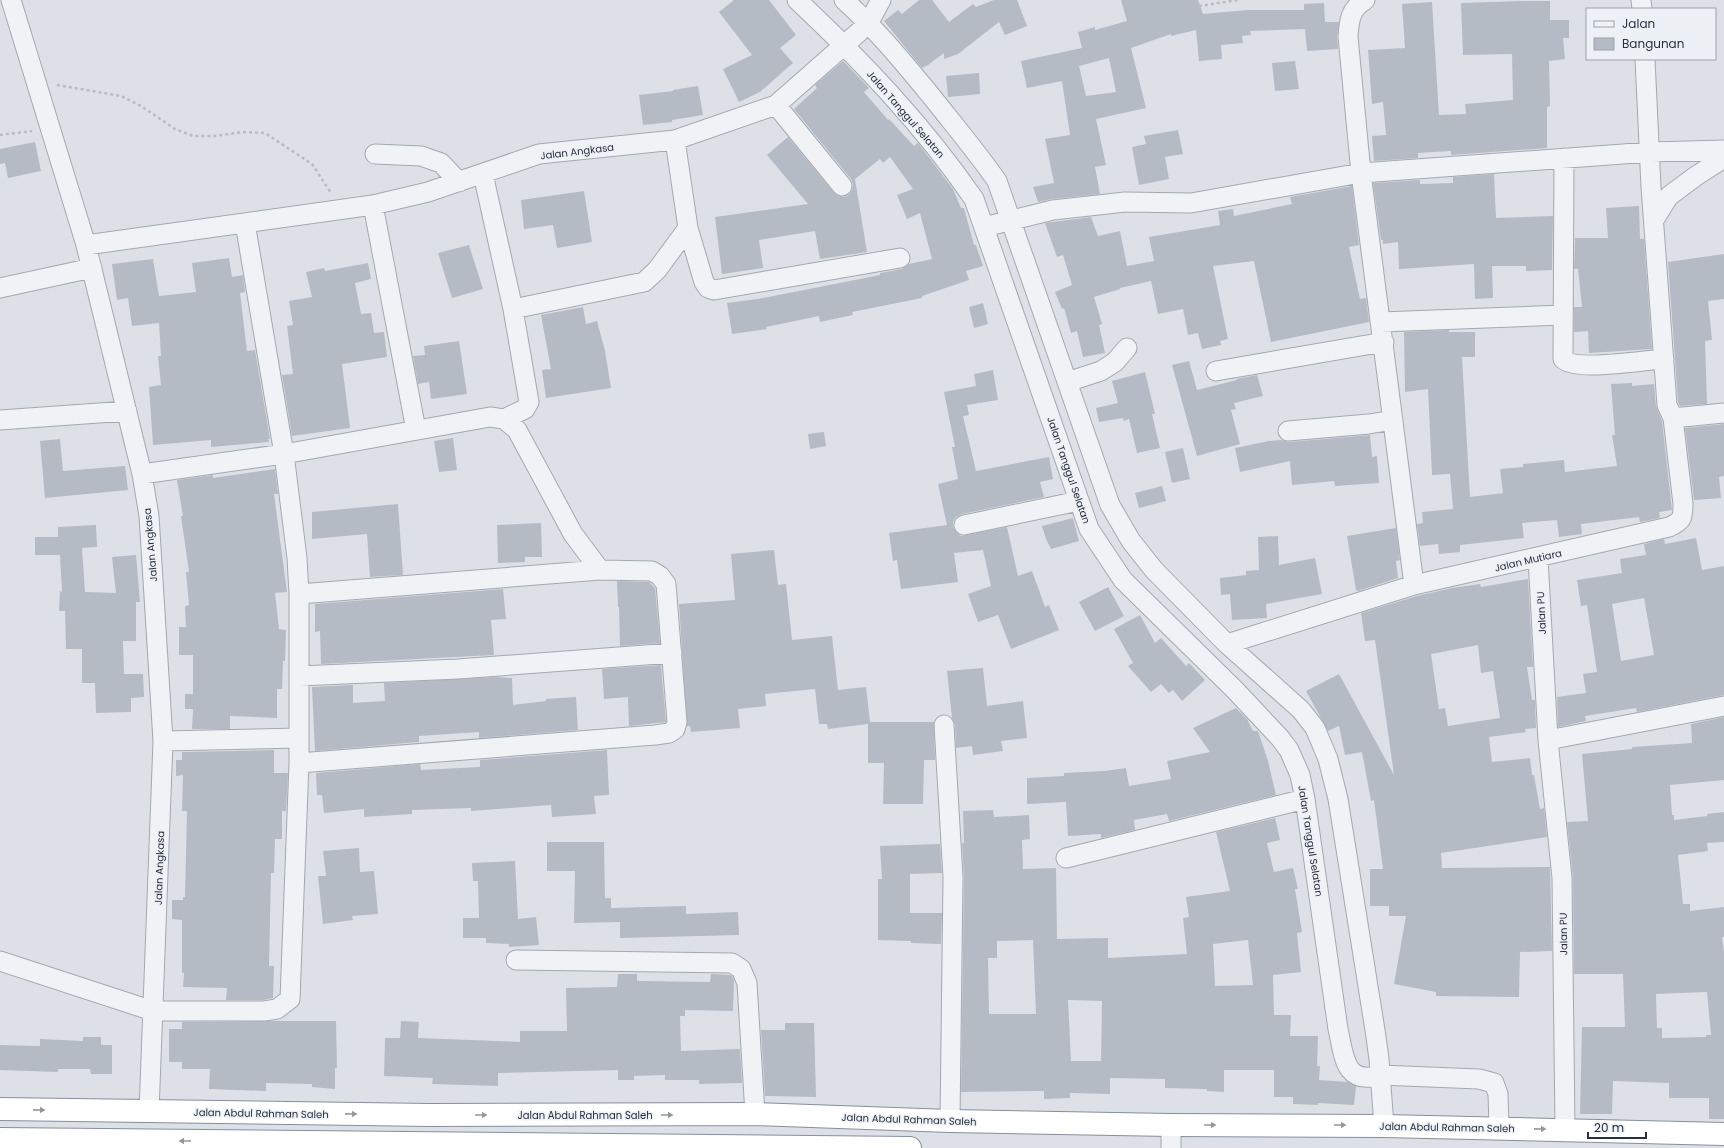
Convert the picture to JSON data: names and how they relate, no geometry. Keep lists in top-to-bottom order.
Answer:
{
  "streets": {
    "highway": ["Jalan Abdul Rahman Saleh"],
    "street": [
      "Jalan Tanggul Selatan",
      "Jalan Angkasa",
      "Jalan Mutiara",
      "Jalan PU"
    ]
  },
  "crossings": [
    ["Jalan Tanggul Selatan", "Jalan Angkasa"],
    ["Jalan Tanggul Selatan", "Jalan Mutiara"],
    ["Jalan Tanggul Selatan", "Jalan Abdul Rahman Saleh"],
    ["Jalan Angkasa", "Jalan Abdul Rahman Saleh"],
    ["Jalan Mutiara", "Jalan PU"],
    ["Jalan PU", "Jalan Abdul Rahman Saleh"]
  ],
  "legend": ["Jalan", "Bangunan"],
  "scale_bar": "20 m"
}
